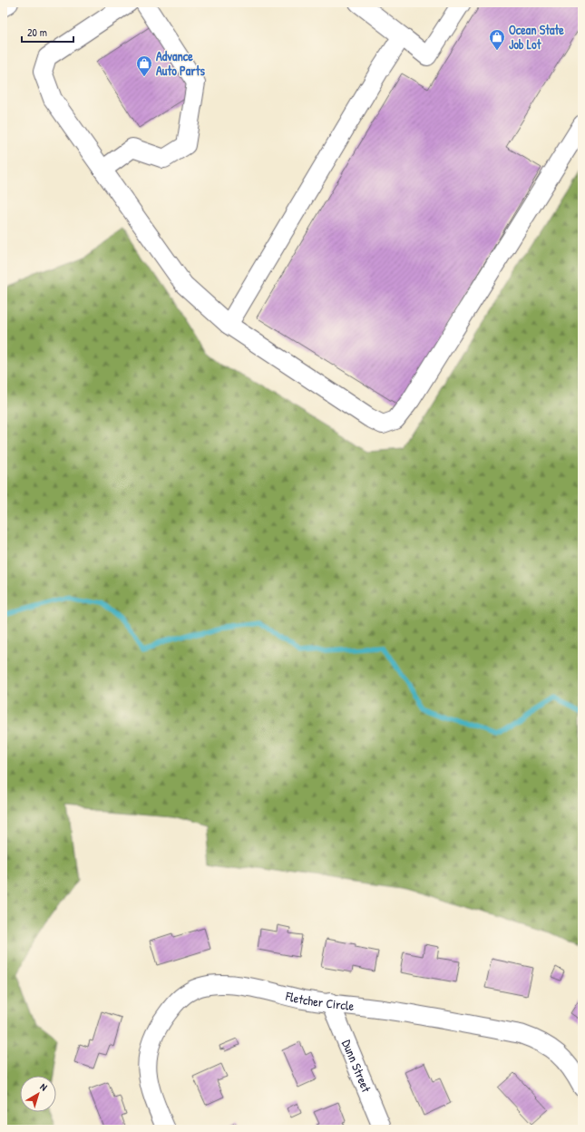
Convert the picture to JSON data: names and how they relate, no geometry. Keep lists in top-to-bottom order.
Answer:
{
  "streets": {
    "street": ["Fletcher Circle", "Dunn Street"]
  },
  "crossings": [
    ["Fletcher Circle", "Dunn Street"]
  ],
  "places": {
    "shop": ["Ocean State Job Lot", "Advance Auto Parts"]
  },
  "scale_bar": "20 m",
  "north": "top right"
}
